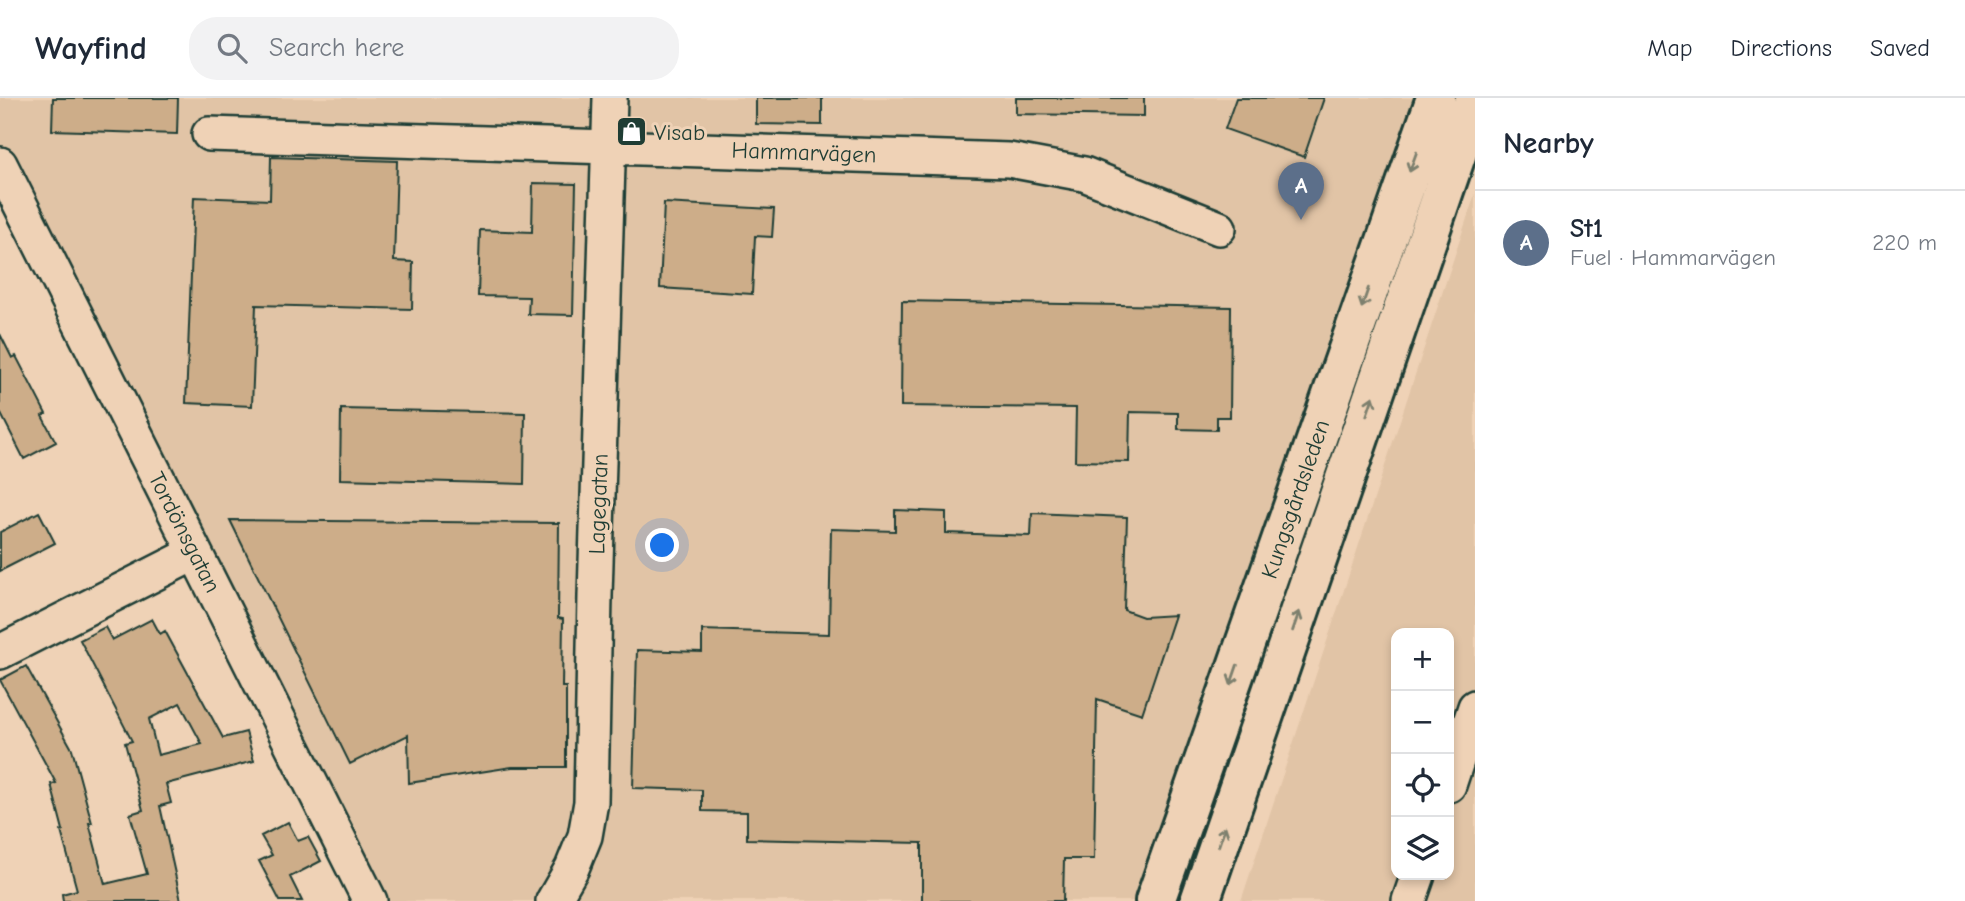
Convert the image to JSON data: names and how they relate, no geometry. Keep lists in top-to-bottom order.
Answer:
{
  "streets": {
    "main road": ["Kungsgårdsleden"],
    "street": ["Hammarvägen", "Lagegatan", "Tordönsgatan"]
  },
  "crossings": [
    ["Hammarvägen", "Lagegatan"]
  ],
  "places": {
    "shop": ["Visab"]
  },
  "page": {
    "header": "Wayfind",
    "search": "Search here",
    "nav": ["Map", "Directions", "Saved"],
    "heading": "Nearby",
    "pins": "A",
    "list": [
      {
        "mark": "A",
        "name": "St1",
        "note": "Fuel · Hammarvägen",
        "value": "220 m"
      }
    ],
    "map_buttons": ["+", "−"]
  }
}
